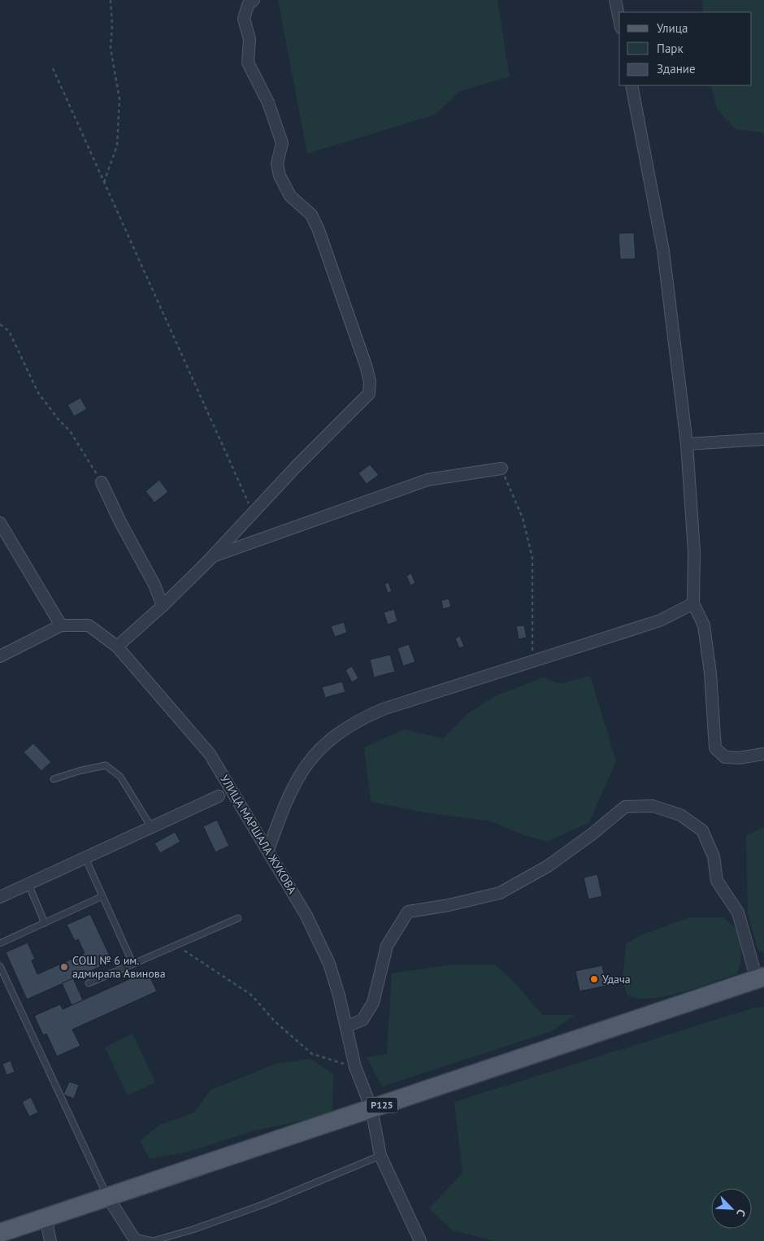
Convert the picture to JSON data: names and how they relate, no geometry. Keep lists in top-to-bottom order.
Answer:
{
  "streets": {
    "main road": ["Р125"],
    "street": ["УЛИЦА МАРШАЛА ЖУКОВА"]
  },
  "crossings": [
    ["УЛИЦА МАРШАЛА ЖУКОВА", "Р125"]
  ],
  "places": ["СОШ № 6 им. адмирала Авинова", "Удача"],
  "legend": ["Улица", "Парк", "Здание"],
  "north": "bottom right"
}
